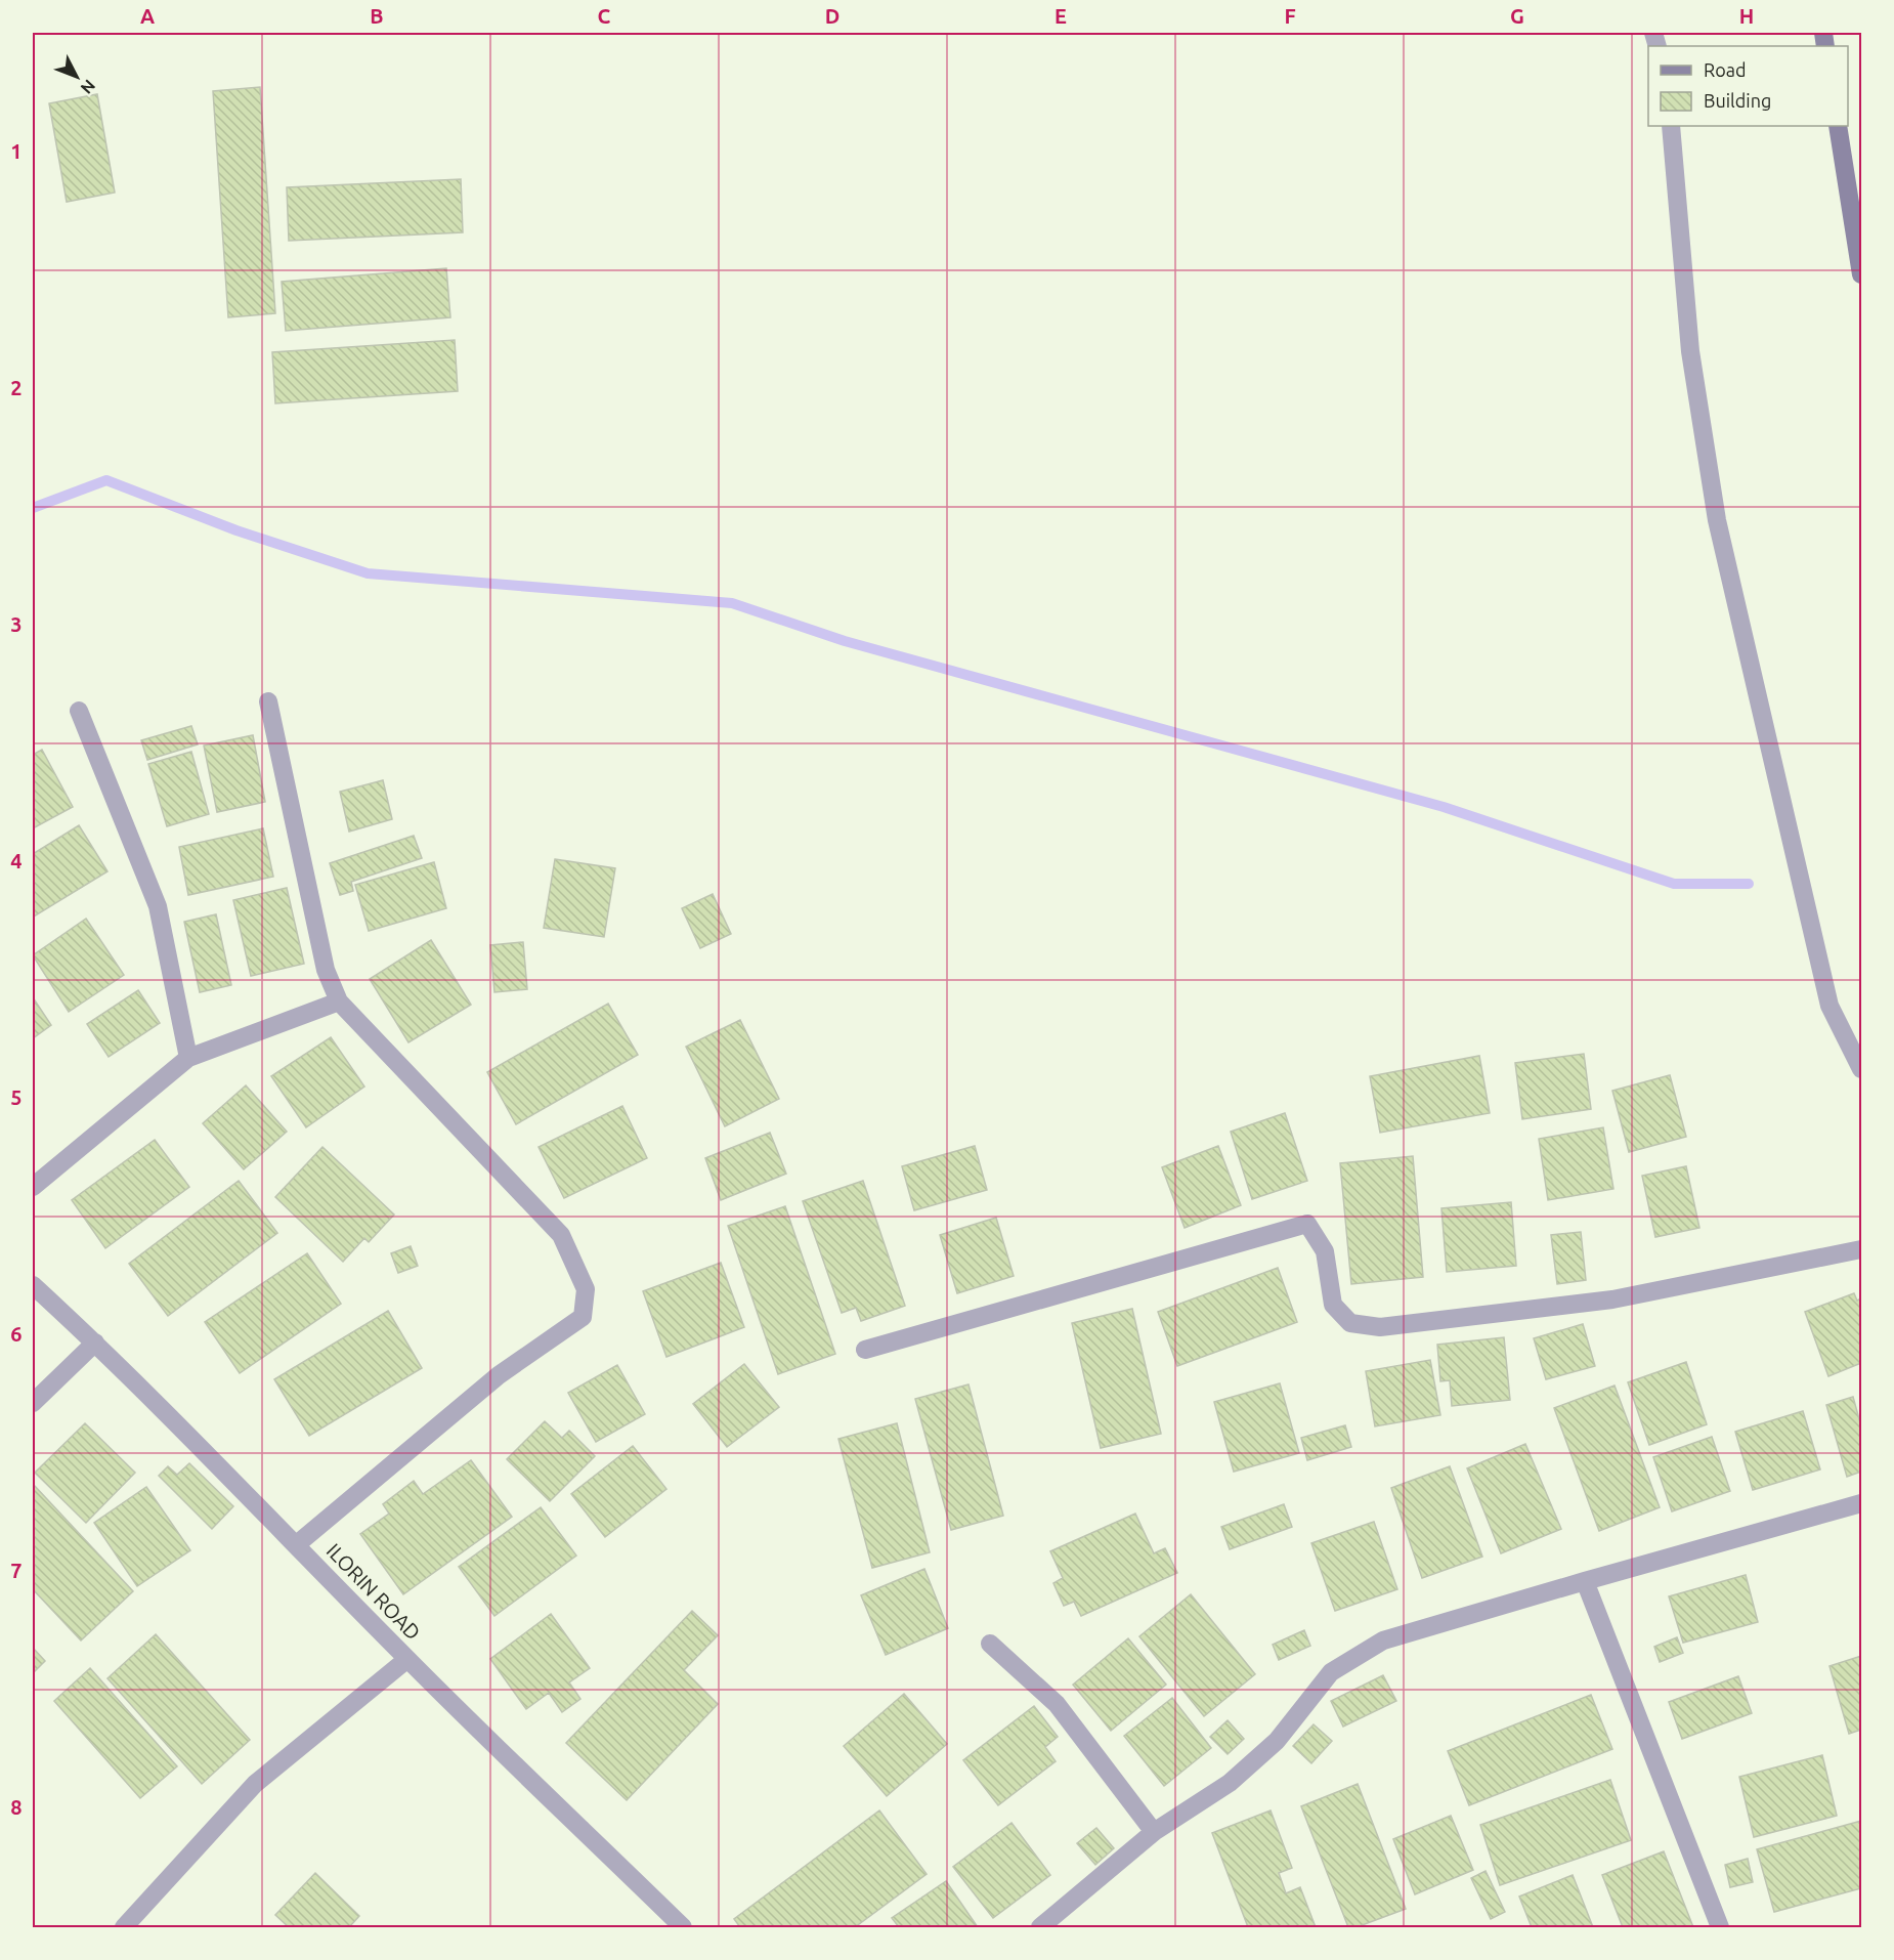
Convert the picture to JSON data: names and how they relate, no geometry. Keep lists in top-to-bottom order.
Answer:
{
  "streets": {
    "street": ["ILORIN ROAD"]
  },
  "legend": ["Road", "Building"],
  "north": "bottom right",
  "grid": {
    "columns": [
      "A",
      "B",
      "C",
      "D",
      "E",
      "F",
      "G",
      "H"
    ],
    "rows": [
      "1",
      "2",
      "3",
      "4",
      "5",
      "6",
      "7",
      "8"
    ]
  }
}
